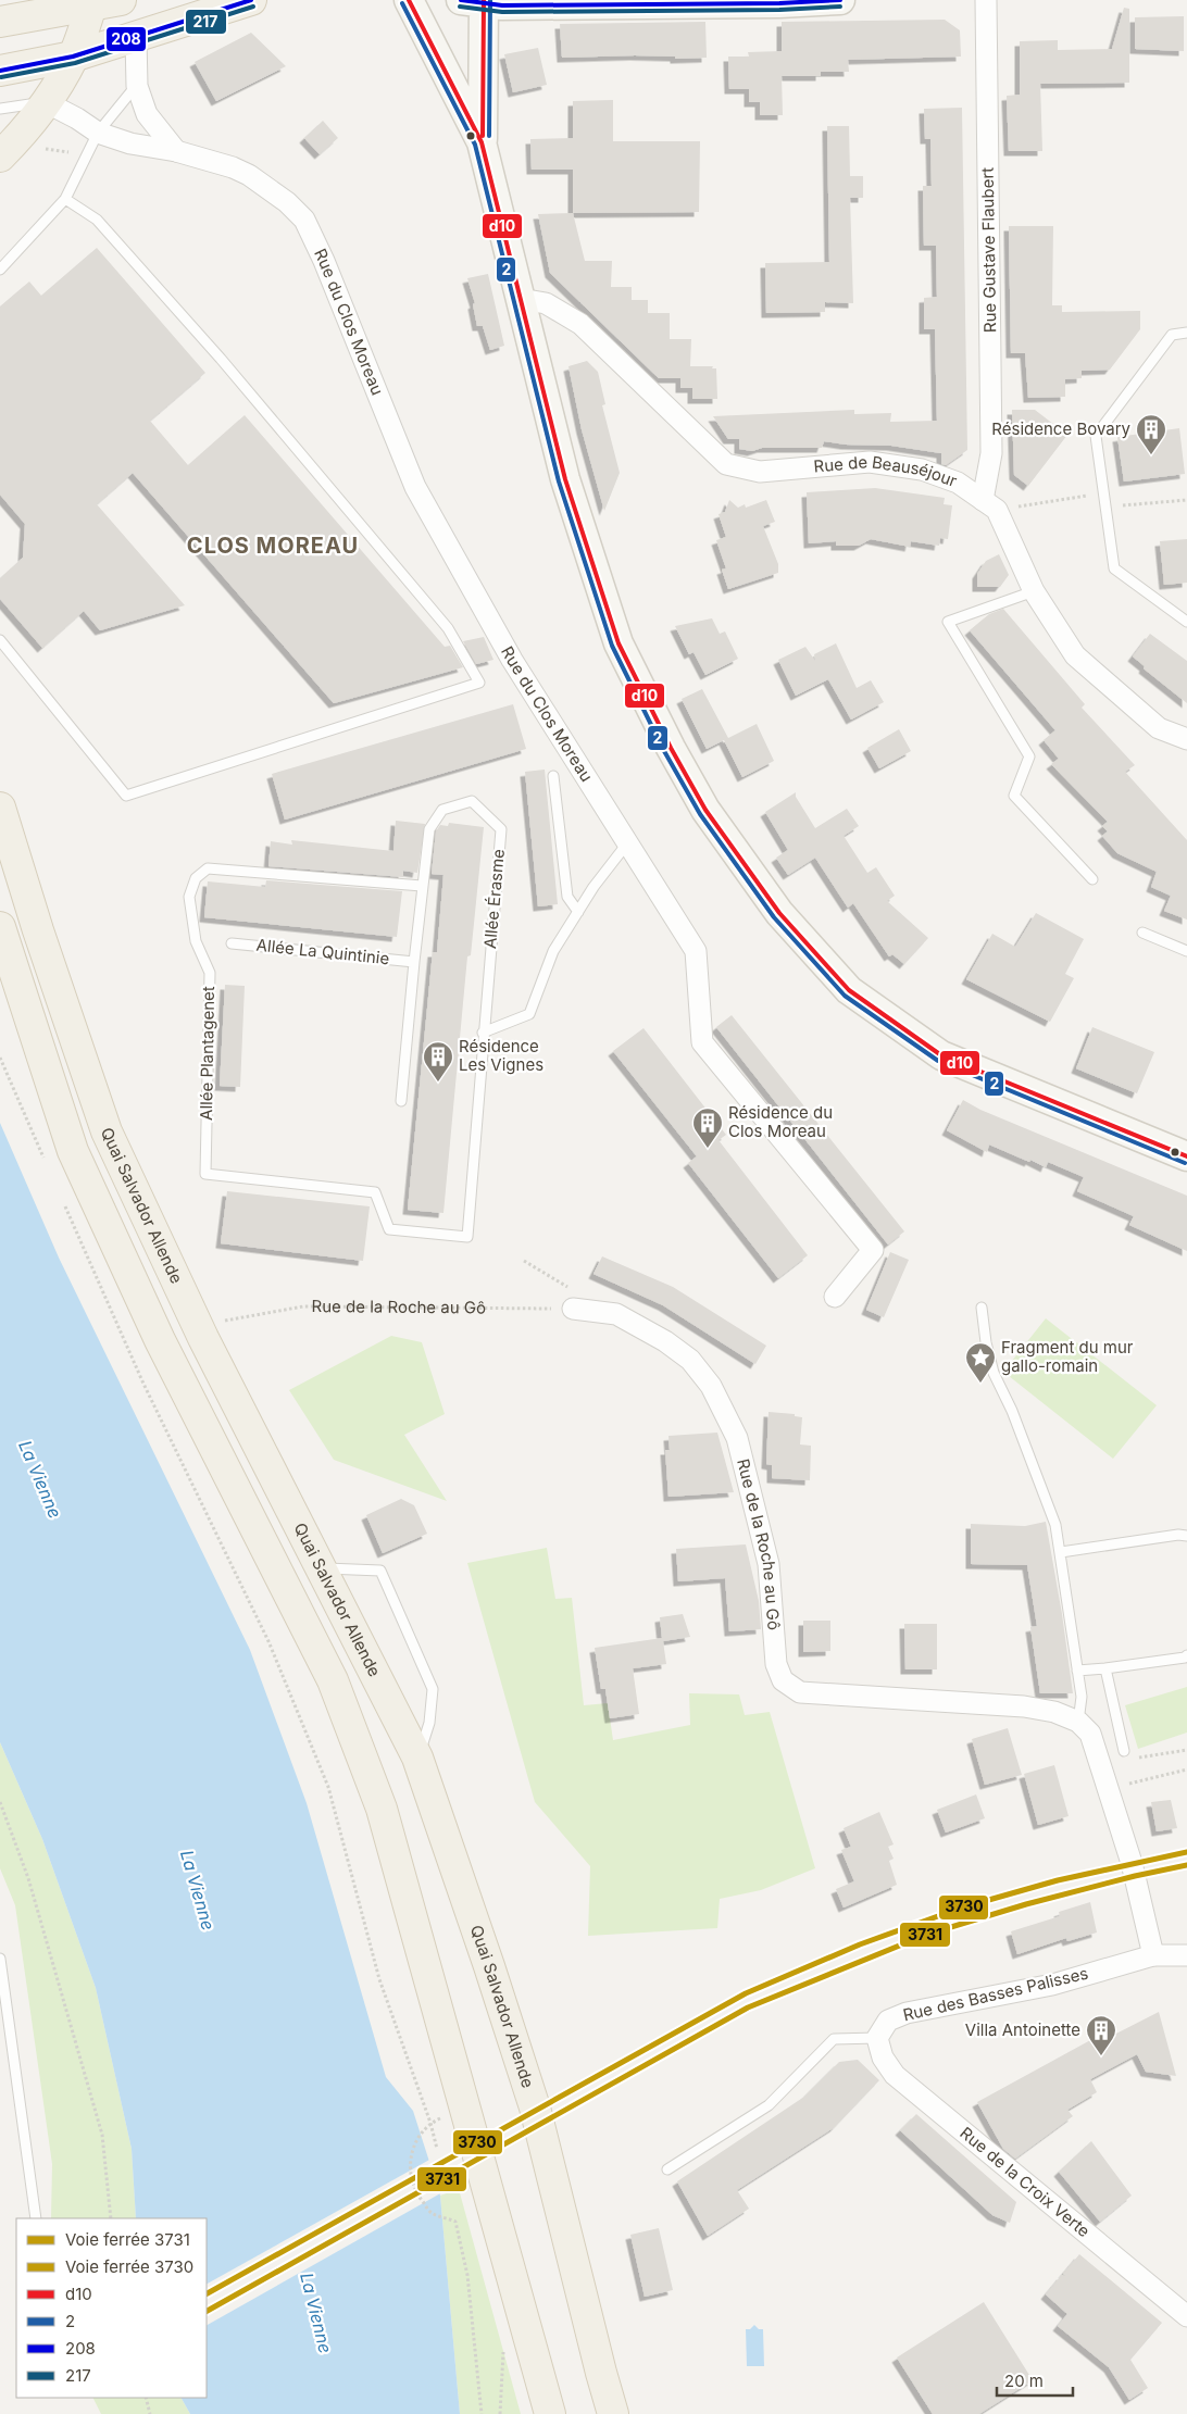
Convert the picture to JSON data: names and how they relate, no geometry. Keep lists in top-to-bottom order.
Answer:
{
  "streets": {
    "main road": ["Quai Salvador Allende"],
    "street": [
      "Rue Gustave Flaubert",
      "Rue du Clos Moreau",
      "Rue de Beauséjour",
      "Rue de la Roche au Gô",
      "Rue des Basses Palisses",
      "Rue de la Croix Verte"
    ],
    "lane": ["Allée Érasme", "Allée La Quintinie", "Allée Plantagenet"]
  },
  "crossings": [
    ["Rue Gustave Flaubert", "Rue de Beauséjour"],
    ["Allée Érasme", "Allée La Quintinie"],
    ["Allée Érasme", "Allée Plantagenet"],
    ["Rue des Basses Palisses", "Rue de la Croix Verte"]
  ],
  "districts": ["CLOS MOREAU"],
  "water": ["La Vienne"],
  "places": {
    "building": [
      "Résidence Bovary",
      "Résidence Les Vignes",
      "Résidence du Clos Moreau",
      "Villa Antoinette"
    ],
    "place": ["Fragment du mur gallo-romain"]
  },
  "lines": [
    "transit line d10",
    "transit line 2",
    "transit line 208",
    "transit line 217",
    "rail line 3730",
    "rail line 3731"
  ],
  "legend": [
    "Voie ferrée 3731",
    "Voie ferrée 3730",
    "d10",
    "2",
    "208",
    "217"
  ],
  "scale_bar": "20 m"
}
